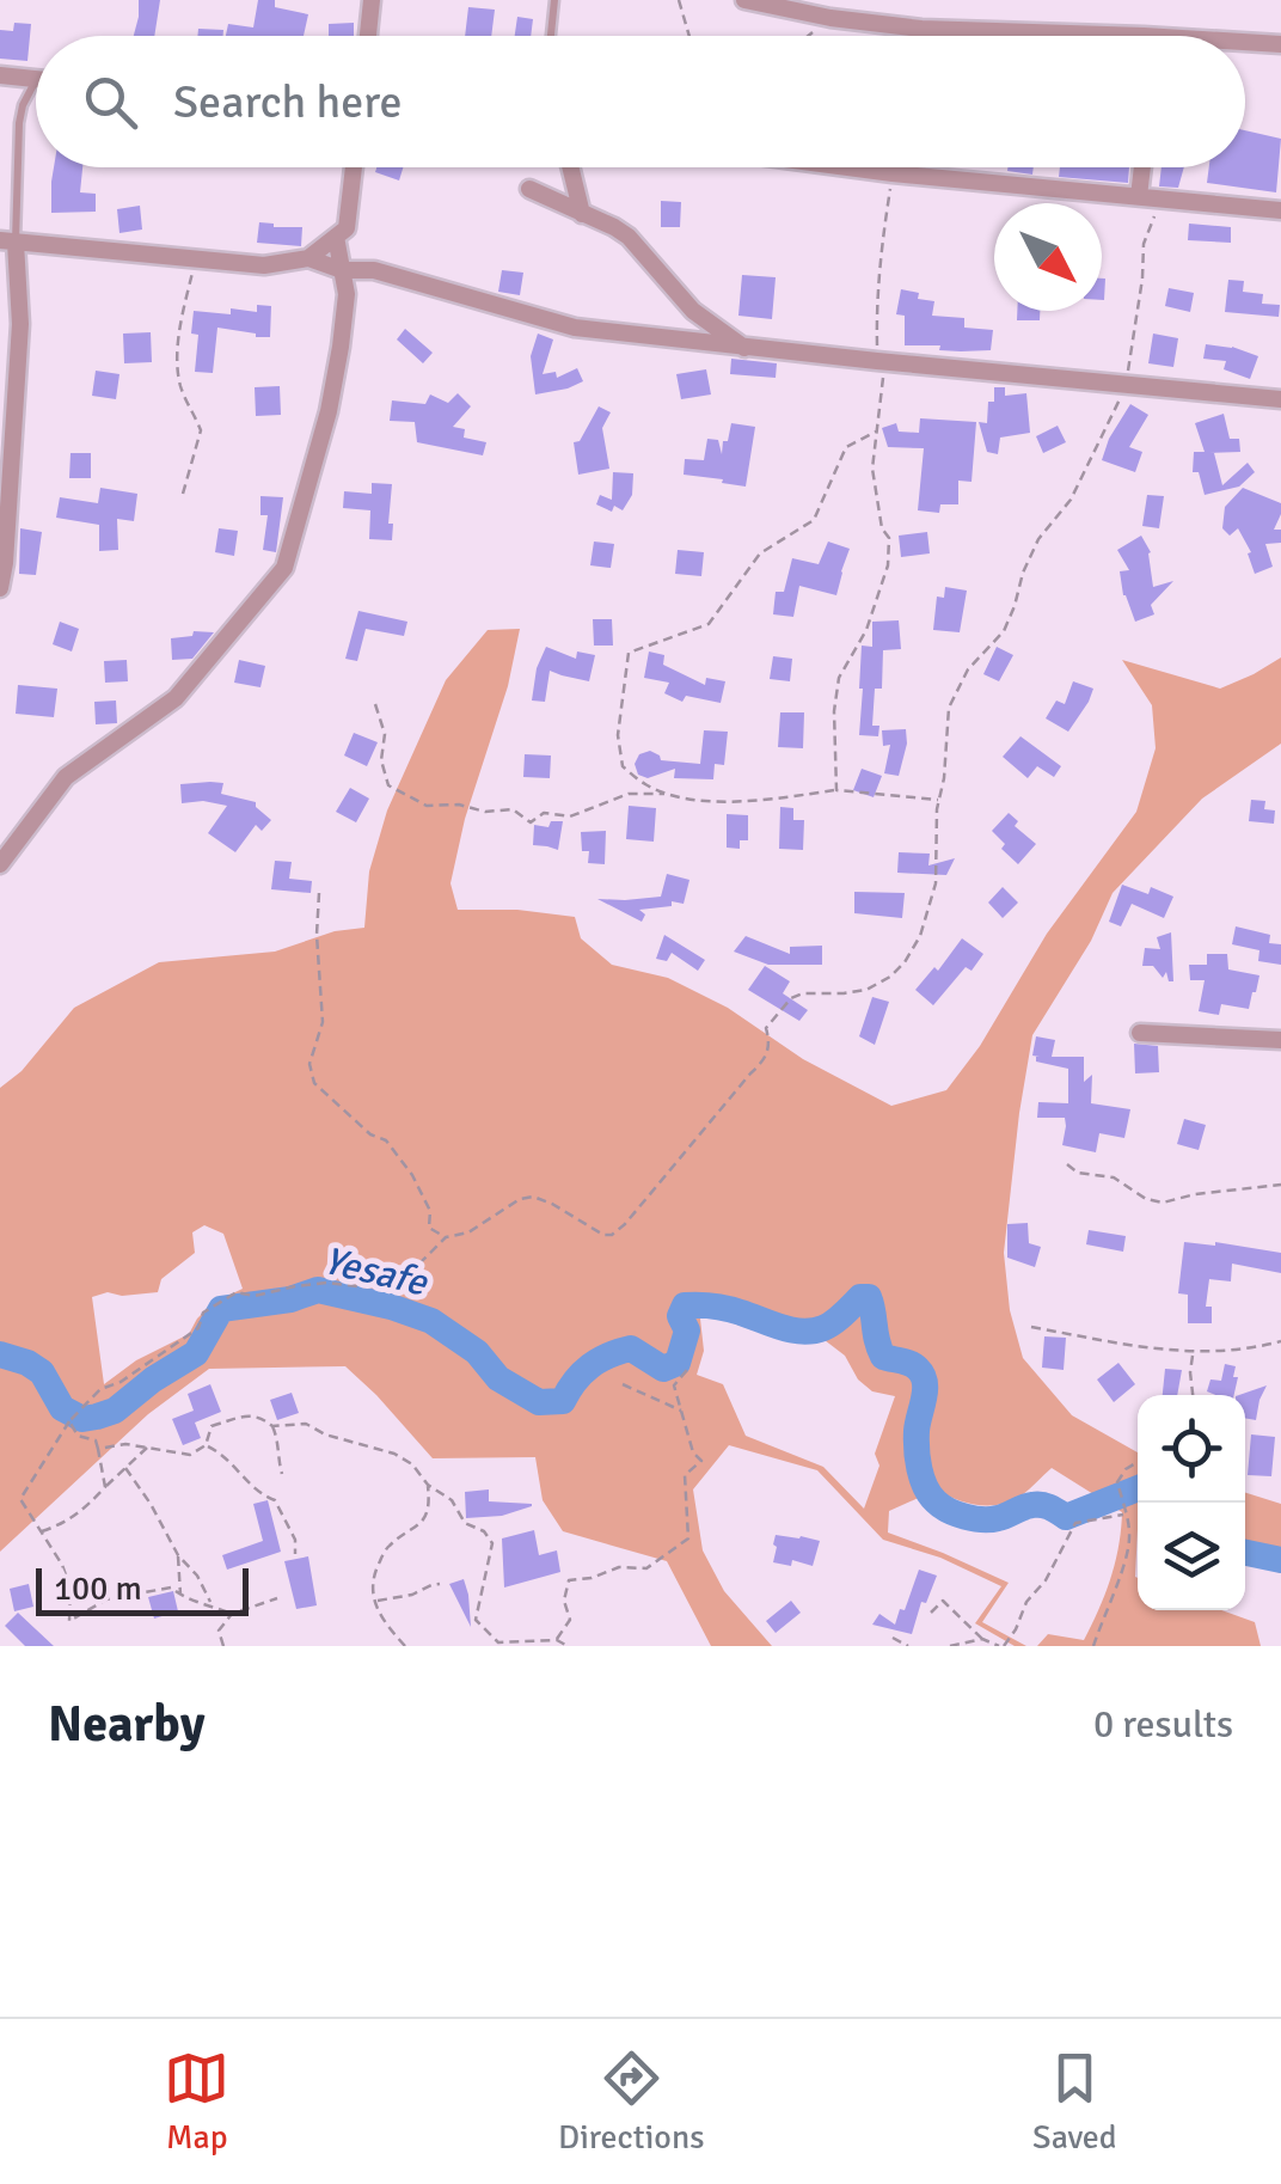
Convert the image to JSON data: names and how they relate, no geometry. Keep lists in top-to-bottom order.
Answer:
{
  "water": ["Yesafe"],
  "scale_bar": "100 m",
  "north": "bottom right",
  "page": {
    "search": "Search here",
    "scale": "100 m",
    "heading": ["Nearby", "0 results"],
    "nav": ["Map", "Directions", "Saved"]
  }
}
